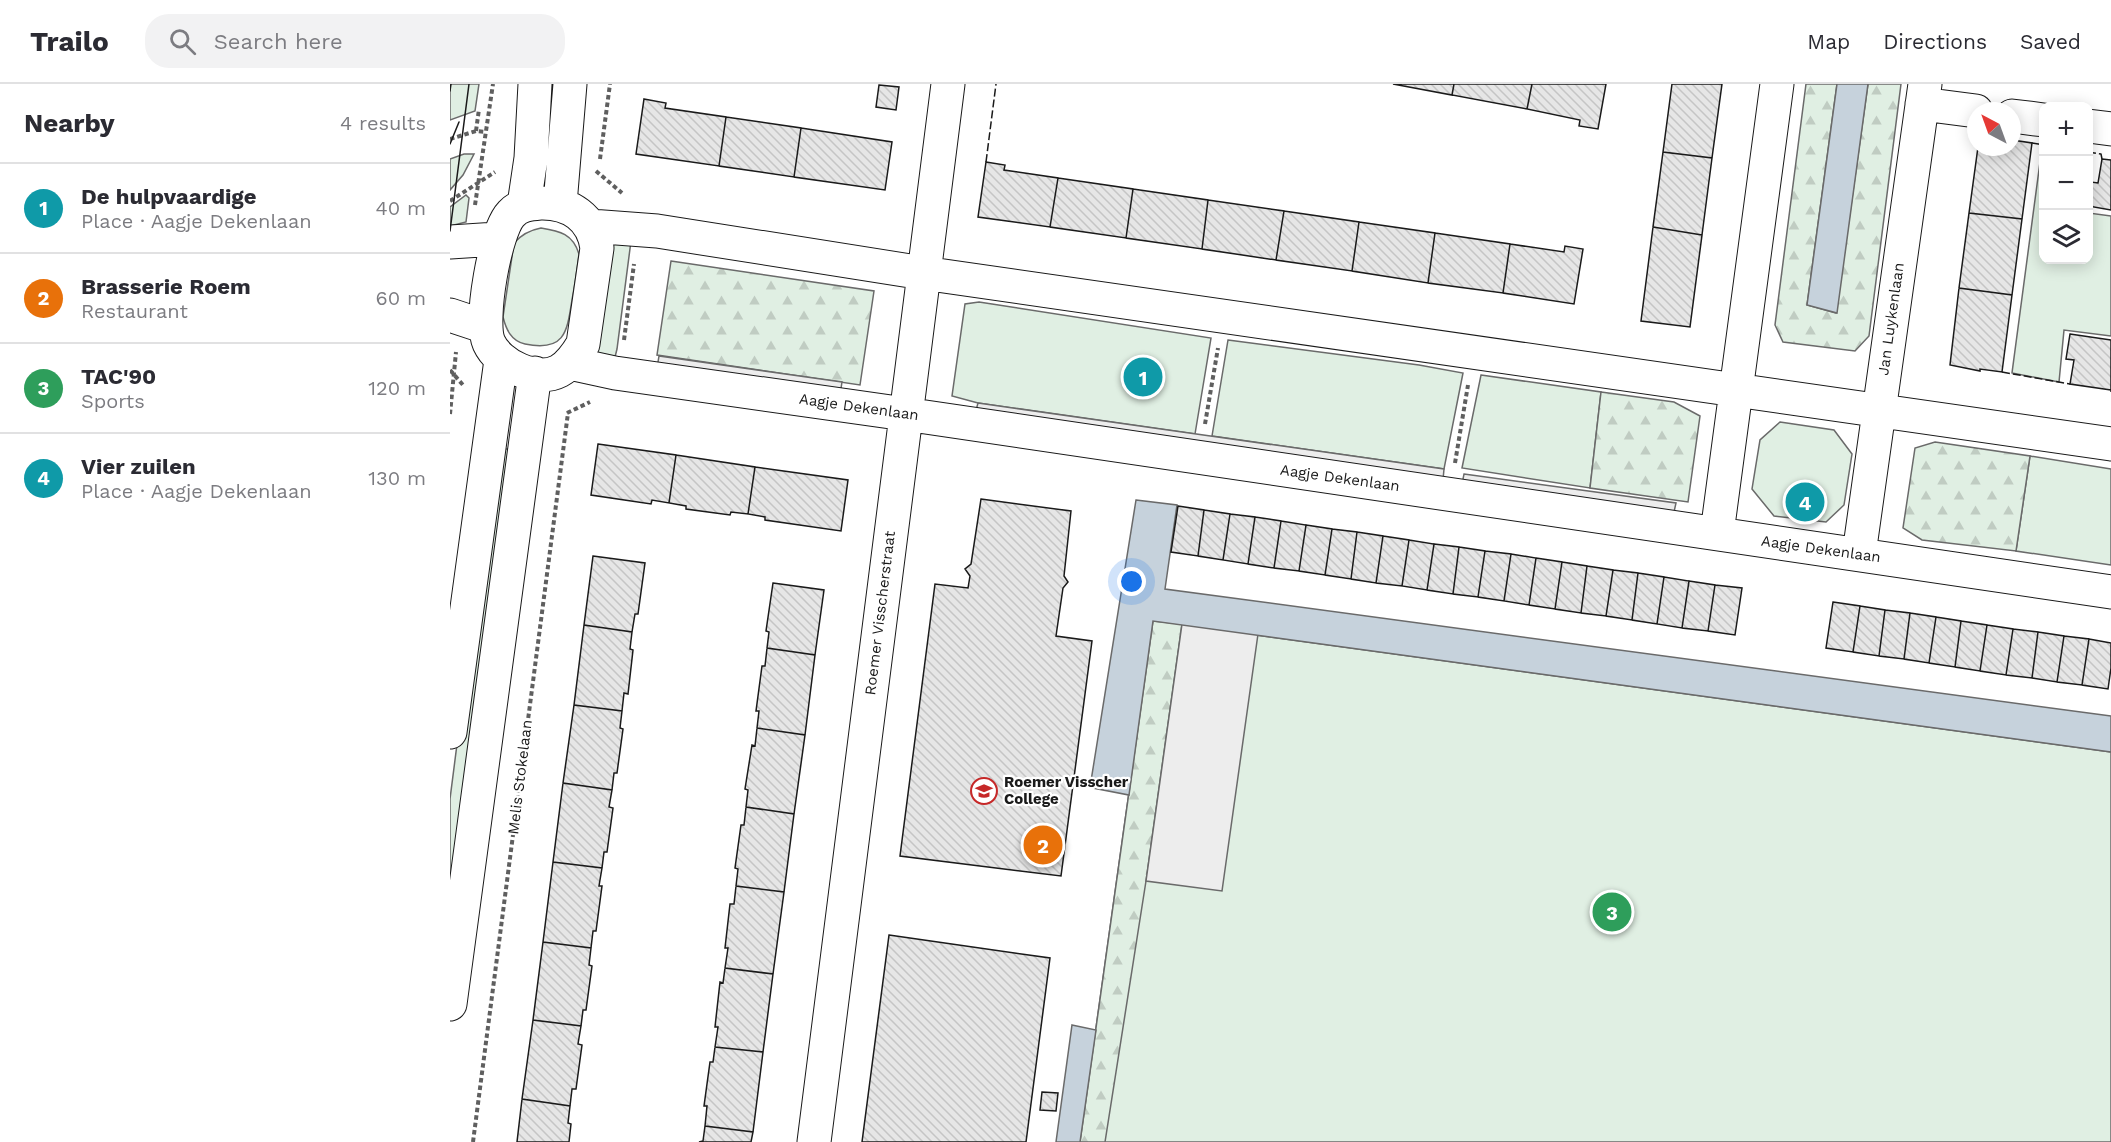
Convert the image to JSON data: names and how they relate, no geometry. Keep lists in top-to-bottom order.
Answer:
{
  "streets": {
    "street": ["Jan Luykenlaan", "Aagje Dekenlaan", "Roemer Visscherstraat"],
    "path": ["Melis Stokelaan"]
  },
  "crossings": [
    ["Jan Luykenlaan", "Aagje Dekenlaan"],
    ["Aagje Dekenlaan", "Roemer Visscherstraat"]
  ],
  "places": {
    "school or university": ["Roemer Visscher College"]
  },
  "north": "top left",
  "page": {
    "header": "Trailo",
    "search": "Search here",
    "nav": ["Map", "Directions", "Saved"],
    "heading": ["Nearby", "4 results"],
    "map_buttons": ["+", "−"],
    "list": [
      {
        "mark": "1",
        "name": "De hulpvaardige",
        "note": "Place · Aagje Dekenlaan",
        "value": "40 m"
      },
      {
        "mark": "2",
        "name": "Brasserie Roem",
        "note": "Restaurant",
        "value": "60 m"
      },
      {
        "mark": "3",
        "name": "TAC'90",
        "note": "Sports",
        "value": "120 m"
      },
      {
        "mark": "4",
        "name": "Vier zuilen",
        "note": "Place · Aagje Dekenlaan",
        "value": "130 m"
      }
    ],
    "pins": [
      "1",
      "4",
      "2",
      "3"
    ]
  }
}
